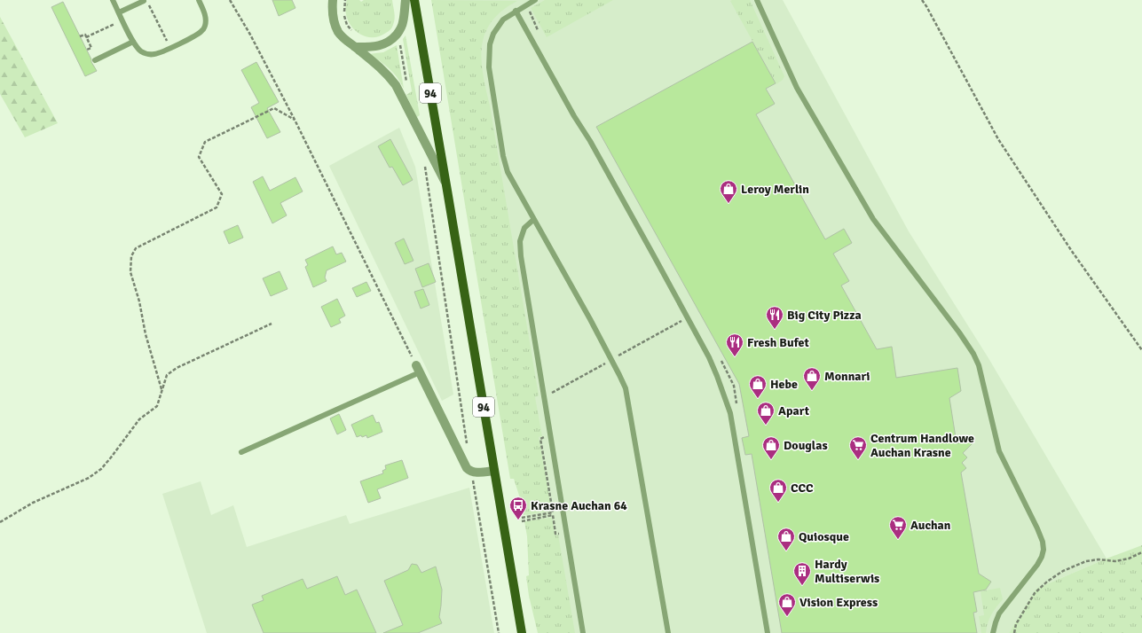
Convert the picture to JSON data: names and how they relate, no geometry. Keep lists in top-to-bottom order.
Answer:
{
  "streets": {
    "main road": ["94"]
  },
  "places": {
    "shop": [
      "Leroy Merlin",
      "Monnari",
      "Hebe",
      "Apart",
      "Douglas",
      "CCC",
      "Quiosque",
      "Vision Express"
    ],
    "restaurant": ["Big City Pizza", "Fresh Bufet"],
    "supermarket": ["Centrum Handlowe Auchan Krasne", "Auchan"],
    "bus stop": ["Krasne Auchan 64"],
    "building": ["Hardy Multiserwis"]
  }
}
